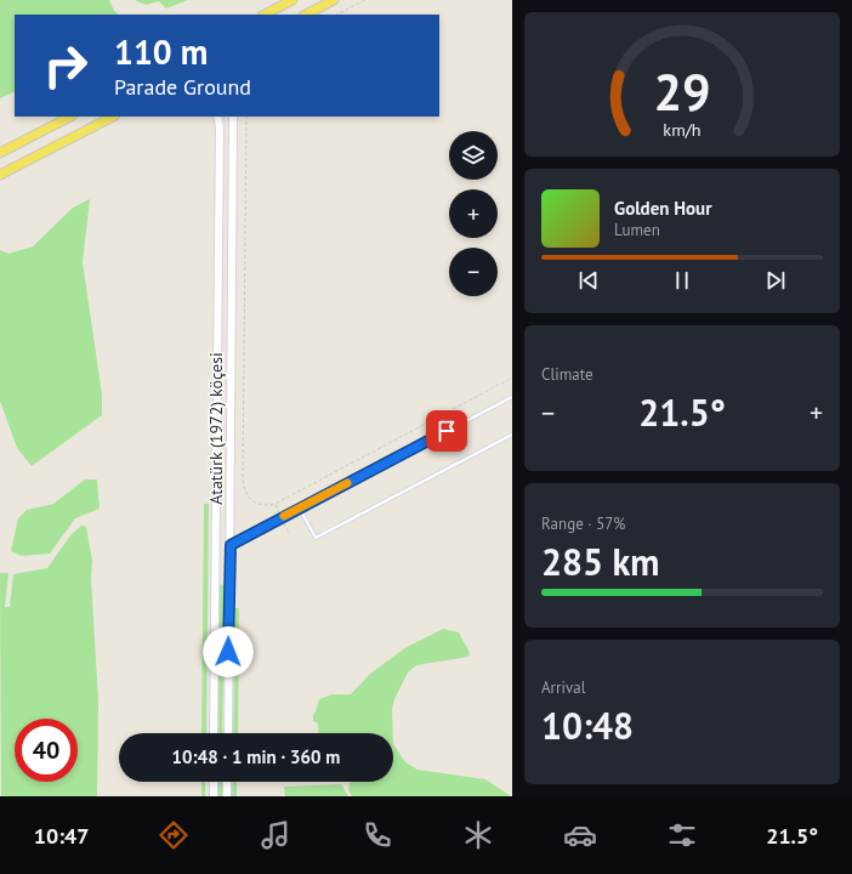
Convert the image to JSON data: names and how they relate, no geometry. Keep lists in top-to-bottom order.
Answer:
{
  "streets": {
    "street": ["Atatürk (1972) köçesi"]
  },
  "page": {
    "turn": ["110 m", "Parade Ground"],
    "map_buttons": ["+", "−"],
    "song": ["Golden Hour", "Lumen"],
    "tile": [
      "Climate",
      ["Range · 57%", "285 km"],
      ["Arrival", "10:48"]
    ],
    "heat": ["−", "21.5°", "+"],
    "limit": "40",
    "trip": "10:48 · 1 min · 360 m",
    "tabs": ["10:47", "21.5°"],
    "gauge": ["29", "km/h"]
  }
}
